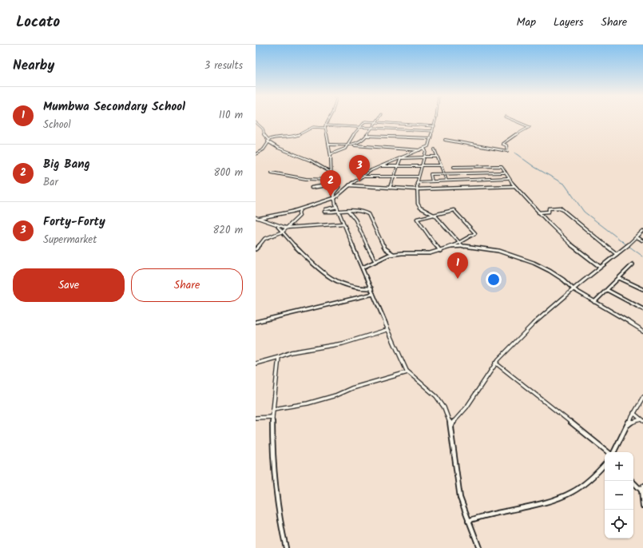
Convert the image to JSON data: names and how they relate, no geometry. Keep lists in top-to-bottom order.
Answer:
{
  "page": {
    "header": "Locato",
    "nav": ["Map", "Layers", "Share"],
    "heading": ["Nearby", "3 results"],
    "list": [
      {
        "mark": "1",
        "name": "Mumbwa Secondary School",
        "note": "School",
        "value": "110 m"
      },
      {
        "mark": "2",
        "name": "Big Bang",
        "note": "Bar",
        "value": "800 m"
      },
      {
        "mark": "3",
        "name": "Forty-Forty",
        "note": "Supermarket",
        "value": "820 m"
      }
    ],
    "pins": ["3", "2", "1"],
    "buttons": ["Save", "Share"],
    "map_buttons": ["+", "−"]
  }
}
